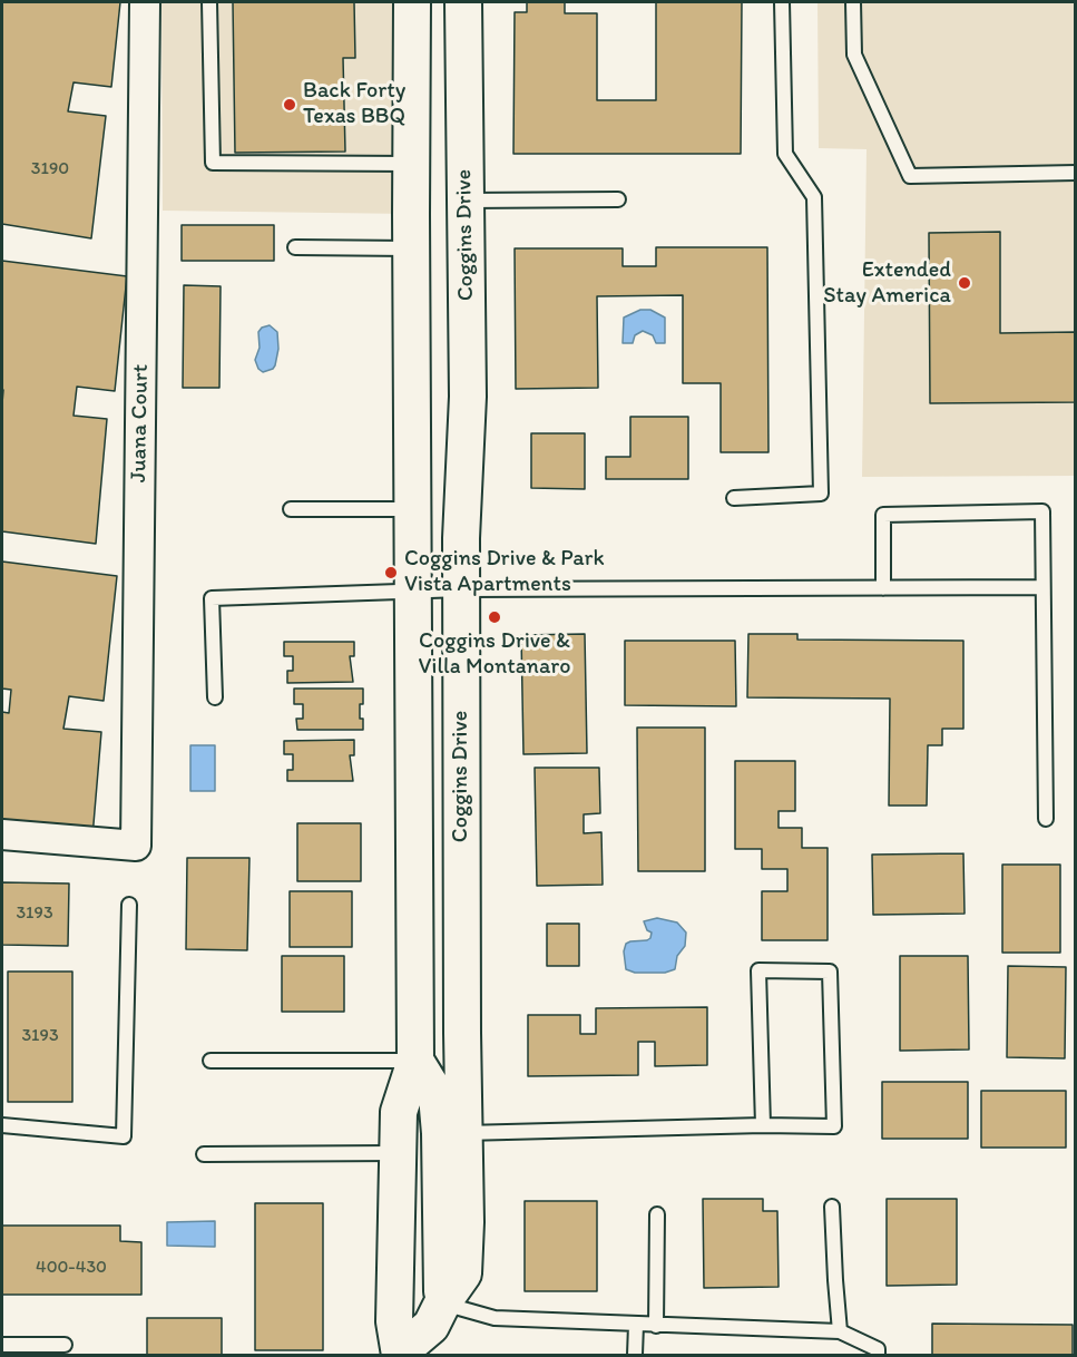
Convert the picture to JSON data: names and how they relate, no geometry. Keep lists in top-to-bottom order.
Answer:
{
  "streets": {
    "street": ["Coggins Drive", "Juana Court"]
  },
  "places": [
    "Back Forty Texas BBQ",
    "Extended Stay America",
    "Coggins Drive & Park Vista Apartments",
    "Coggins Drive & Villa Montanaro"
  ],
  "house_numbers": [
    "3190",
    "3193",
    "3193",
    "400-430"
  ]
}
